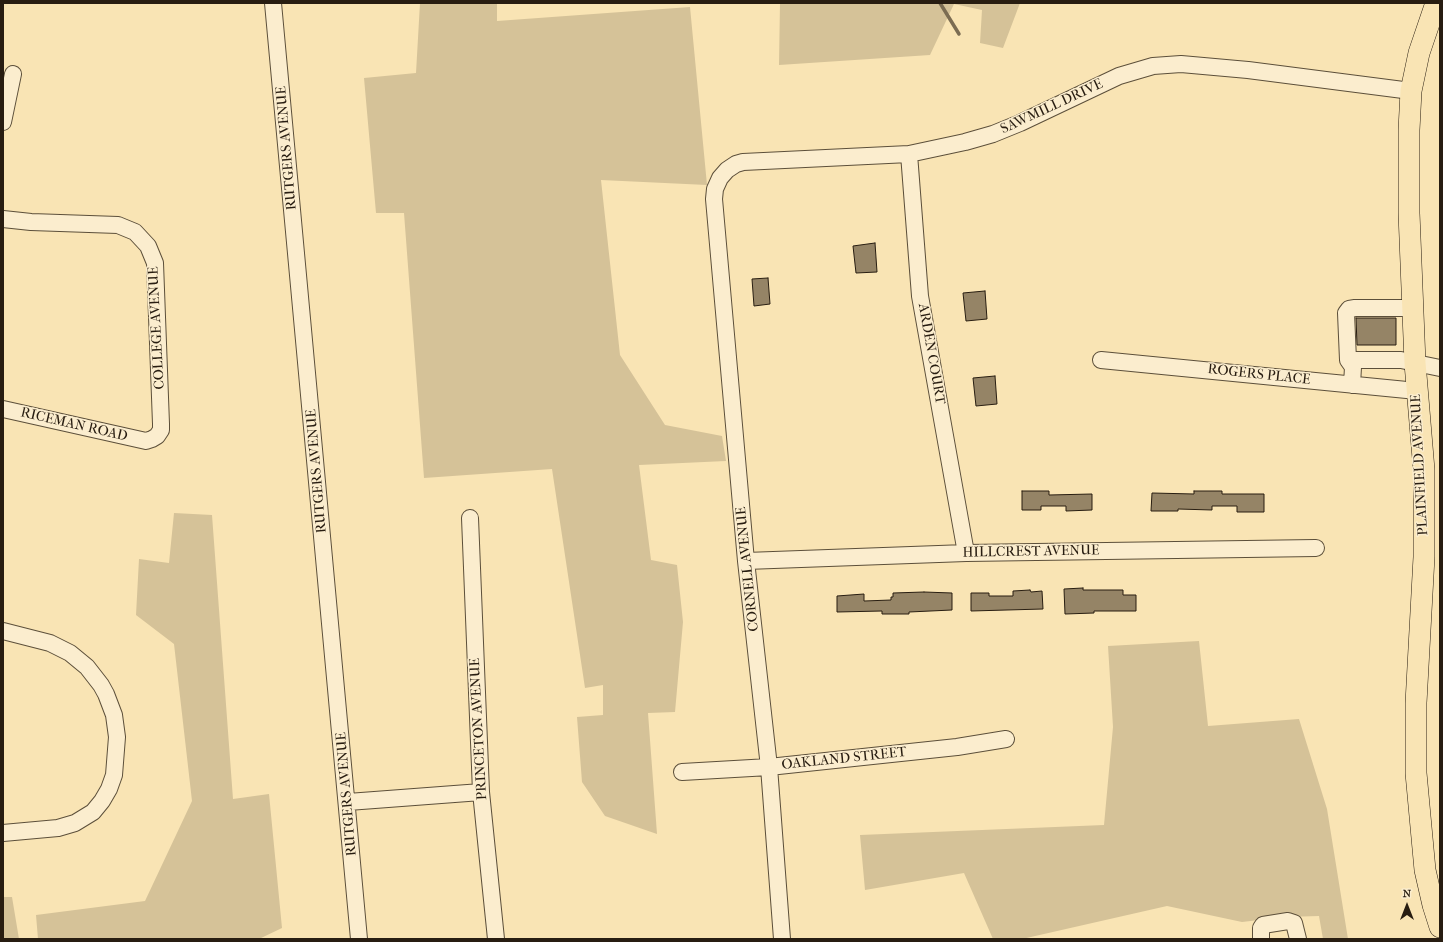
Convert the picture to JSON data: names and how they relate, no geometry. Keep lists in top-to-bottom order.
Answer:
{
  "streets": {
    "main road": ["PLAINFIELD AVENUE"],
    "street": [
      "SAWMILL DRIVE",
      "RUTGERS AVENUE",
      "COLLEGE AVENUE",
      "ARDEN COURT",
      "ROGERS PLACE",
      "RICEMAN ROAD",
      "HILLCREST AVENUE",
      "CORNELL AVENUE",
      "PRINCETON AVENUE",
      "OAKLAND STREET"
    ]
  },
  "crossings": [
    ["SAWMILL DRIVE", "ARDEN COURT"],
    ["SAWMILL DRIVE", "PLAINFIELD AVENUE"],
    ["SAWMILL DRIVE", "CORNELL AVENUE"],
    ["COLLEGE AVENUE", "RICEMAN ROAD"],
    ["ARDEN COURT", "HILLCREST AVENUE"],
    ["ROGERS PLACE", "PLAINFIELD AVENUE"],
    ["HILLCREST AVENUE", "CORNELL AVENUE"],
    ["CORNELL AVENUE", "OAKLAND STREET"]
  ],
  "north": "top"
}
